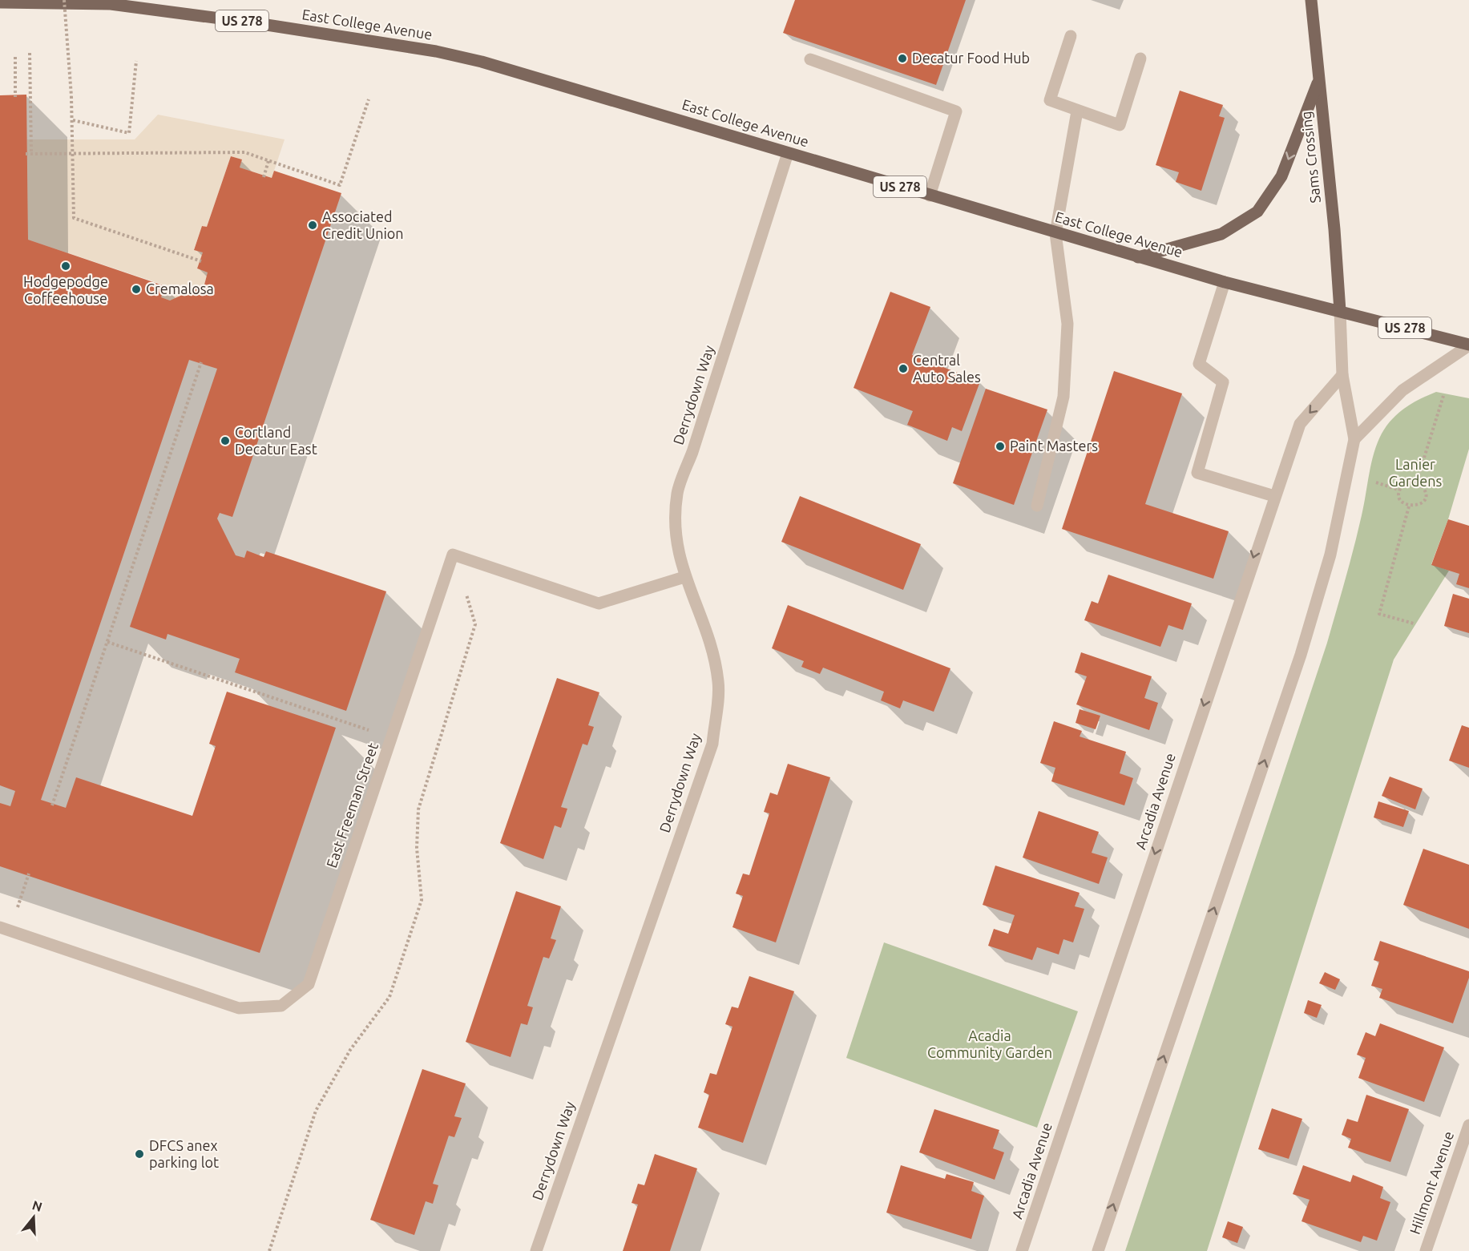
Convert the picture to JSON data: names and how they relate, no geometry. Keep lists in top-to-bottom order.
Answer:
{
  "streets": {
    "main road": ["US 278", "East College Avenue", "Sams Crossing"],
    "street": [
      "Derrydown Way",
      "Arcadia Avenue",
      "East Freeman Street",
      "Hillmont Avenue"
    ]
  },
  "crossings": [
    ["East College Avenue", "Sams Crossing"],
    ["East College Avenue", "Derrydown Way"]
  ],
  "parks": ["Lanier Gardens", "Acadia Community Garden"],
  "places": [
    "Decatur Food Hub",
    "Associated Credit Union",
    "Hodgepodge Coffeehouse",
    "Cremalosa",
    "Central Auto Sales",
    "Cortland Decatur East",
    "Paint Masters",
    "DFCS anex parking lot"
  ],
  "north": "top"
}
